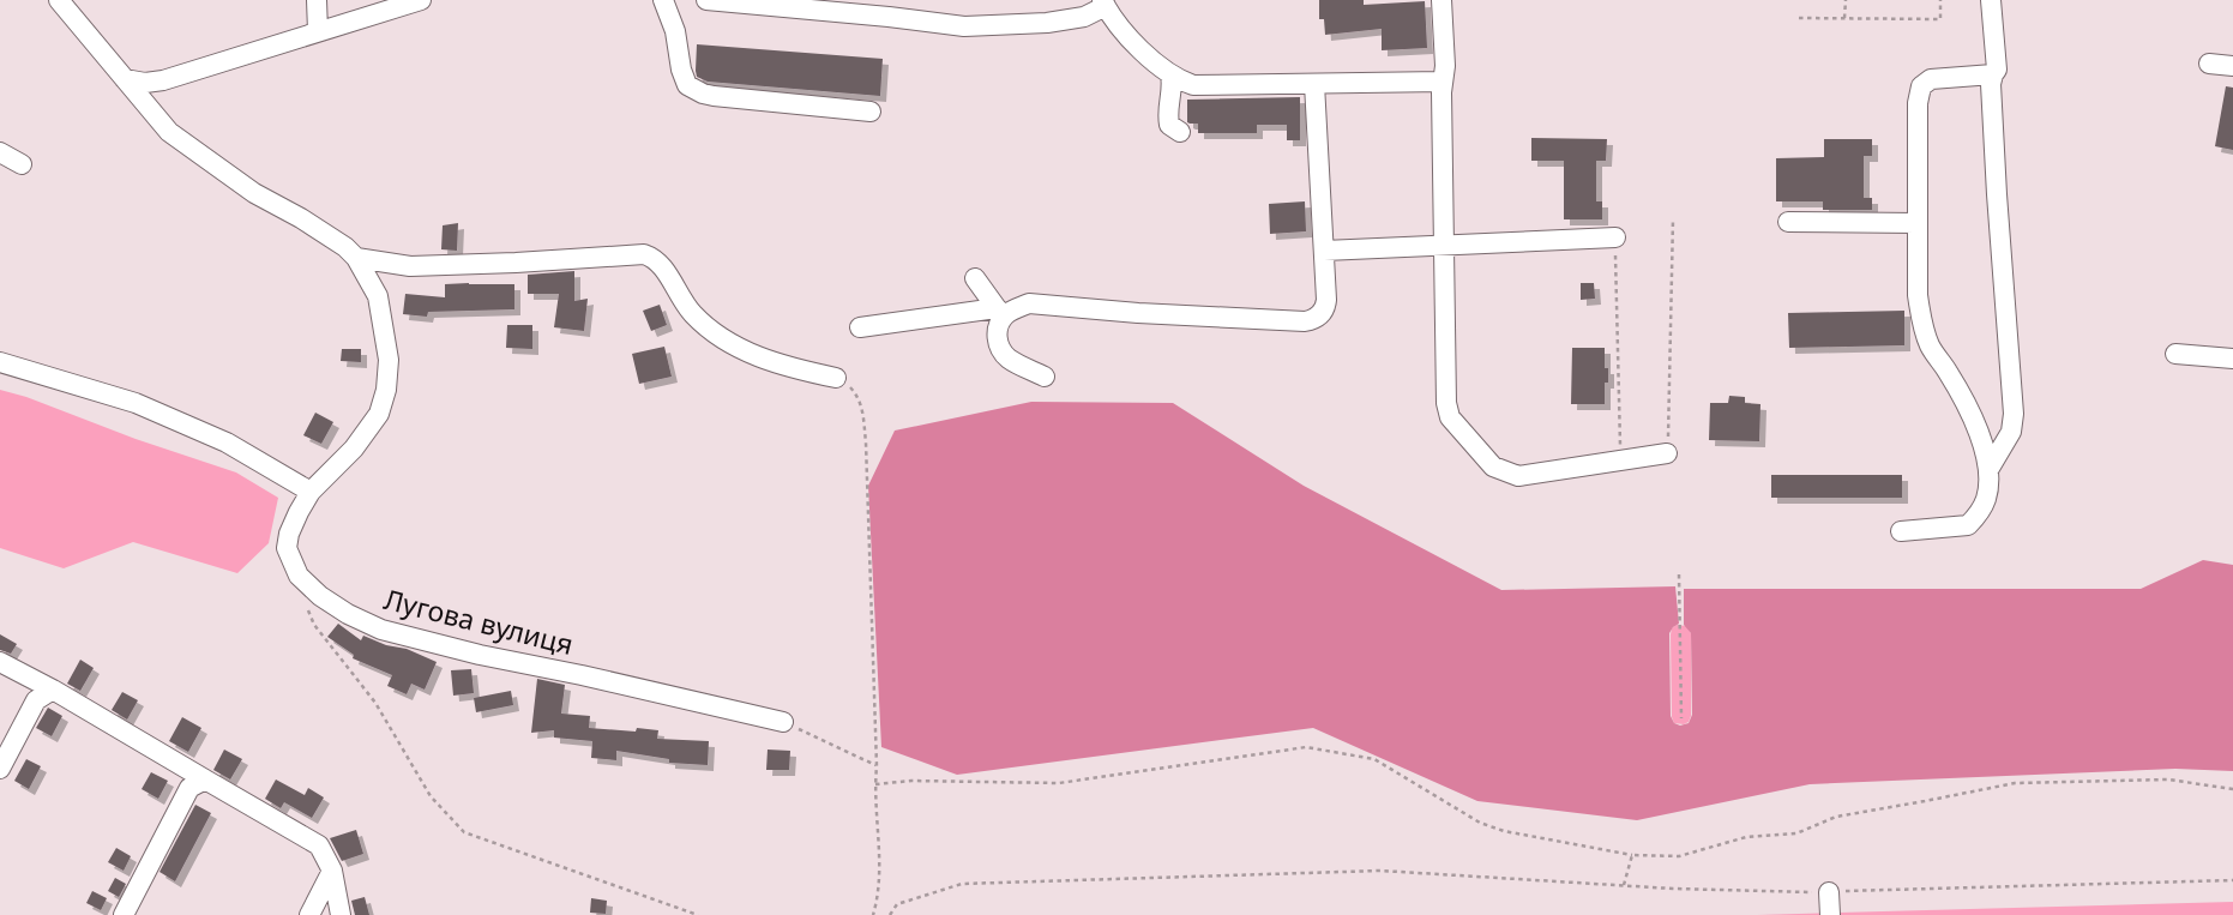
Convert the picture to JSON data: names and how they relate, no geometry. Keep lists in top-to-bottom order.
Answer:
{
  "streets": {
    "street": ["Лугова вулиця"]
  }
}
